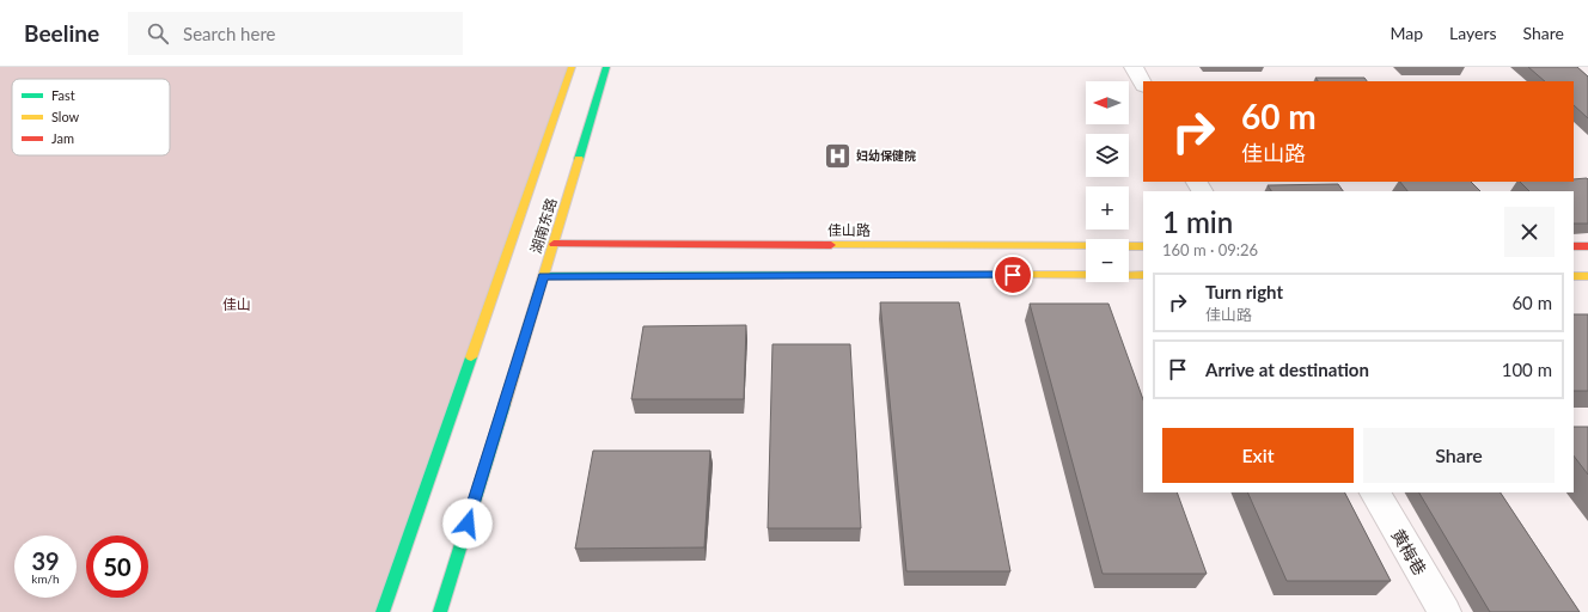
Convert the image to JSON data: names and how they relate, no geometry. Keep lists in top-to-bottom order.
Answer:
{
  "streets": {
    "main road": ["湖南东路", "佳山路"],
    "street": ["黄梅巷"]
  },
  "crossings": [
    ["湖南东路", "佳山路"]
  ],
  "parks": ["佳山"],
  "places": {
    "hospital": ["妇幼保健院"]
  },
  "legend": ["Fast", "Slow", "Jam"],
  "north": "left",
  "page": {
    "header": "Beeline",
    "search": "Search here",
    "nav": ["Map", "Layers", "Share"],
    "map_buttons": ["+", "−"],
    "turn": ["60 m", "佳山路"],
    "heading": ["1 min", "160 m · 09:26"],
    "list": [
      {
        "name": "Turn right",
        "note": "佳山路",
        "value": "60 m"
      },
      {
        "name": "Arrive at destination",
        "value": "100 m"
      }
    ],
    "buttons": ["Exit", "Share"],
    "speed": "39 km/h",
    "limit": "50"
  }
}
